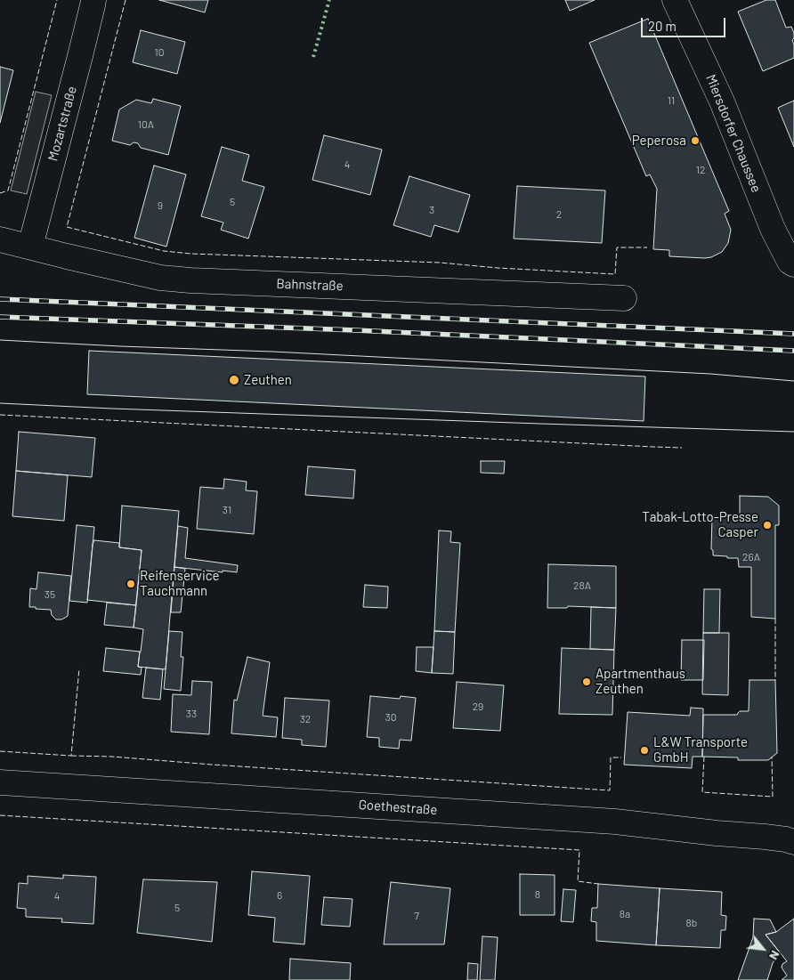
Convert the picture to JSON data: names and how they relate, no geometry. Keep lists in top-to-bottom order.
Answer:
{
  "streets": {
    "street": [
      "Mozartstraße",
      "Miersdorfer Chaussee",
      "Bahnstraße",
      "Goethestraße"
    ]
  },
  "crossings": [
    ["Mozartstraße", "Bahnstraße"]
  ],
  "places": [
    "Peperosa",
    "Zeuthen",
    "Tabak-Lotto-Presse Casper",
    "Reifenservice Tauchmann",
    "Apartmenthaus Zeuthen",
    "L&W Transporte GmbH"
  ],
  "house_numbers": [
    "10",
    "11",
    "10A",
    "4",
    "12",
    "5",
    "9",
    "3",
    "2",
    "31",
    "26A",
    "28A",
    "35",
    "29",
    "33",
    "30",
    "32",
    "8",
    "6",
    "4",
    "5",
    "8a",
    "7",
    "8b"
  ],
  "scale_bar": "20 m",
  "north": "bottom right"
}
